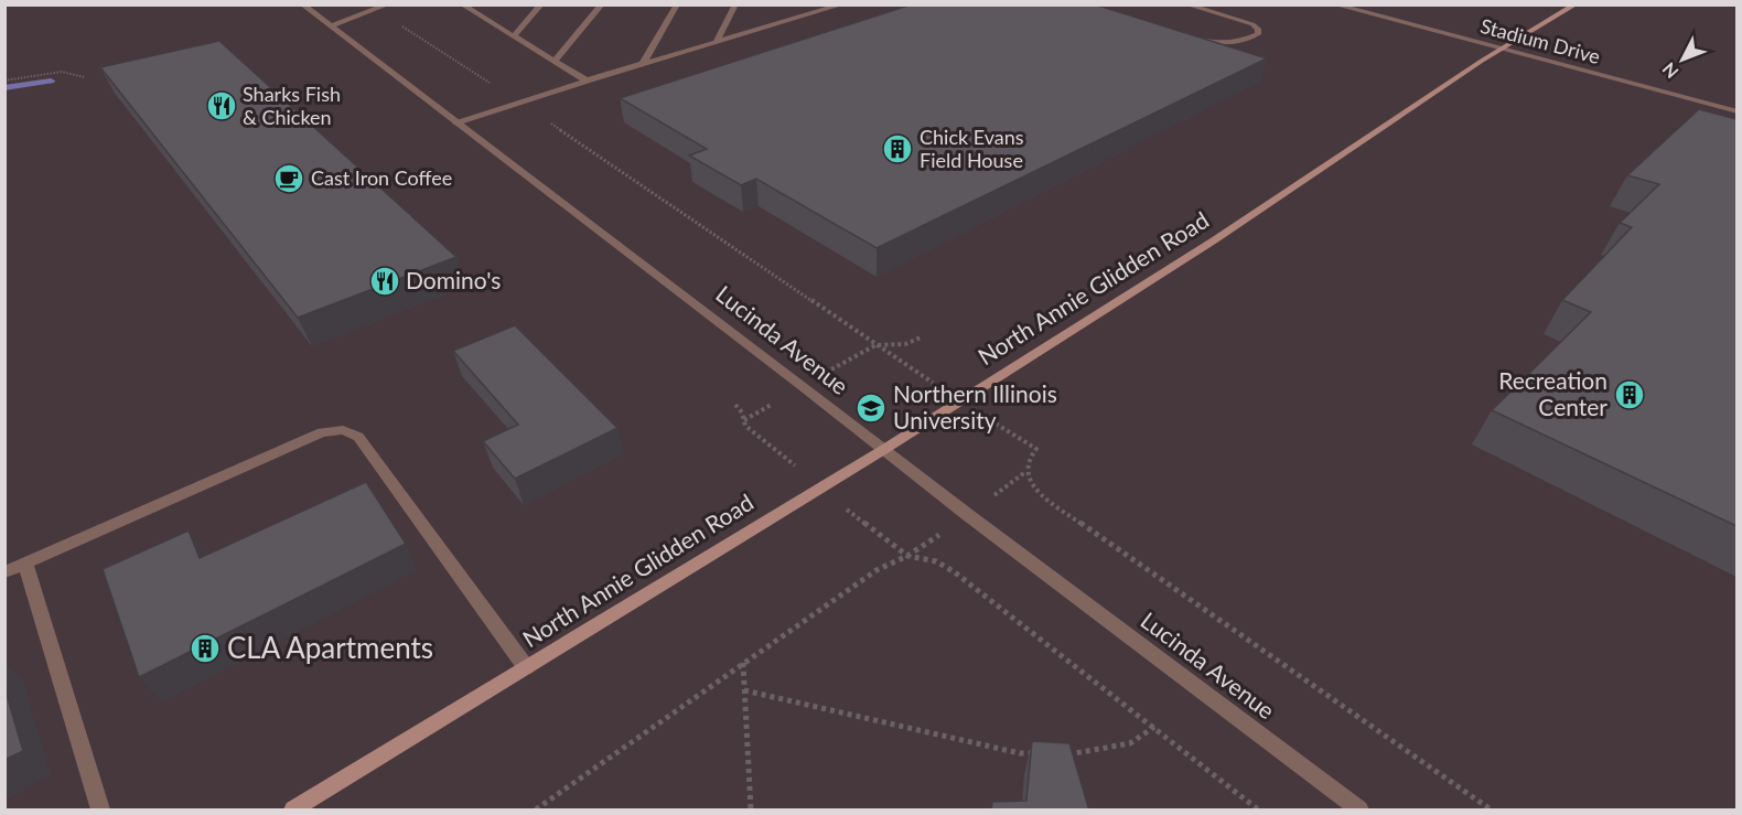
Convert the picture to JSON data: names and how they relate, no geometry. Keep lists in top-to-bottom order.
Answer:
{
  "streets": {
    "main road": ["North Annie Glidden Road"],
    "street": ["Stadium Drive", "Lucinda Avenue"]
  },
  "crossings": [
    ["Stadium Drive", "North Annie Glidden Road"],
    ["North Annie Glidden Road", "Lucinda Avenue"]
  ],
  "places": {
    "restaurant": ["Sharks Fish & Chicken", "Domino's"],
    "building": ["Chick Evans Field House", "Recreation Center", "CLA Apartments"],
    "cafe": ["Cast Iron Coffee"],
    "school or university": ["Northern Illinois University"]
  },
  "north": "bottom left"
}
